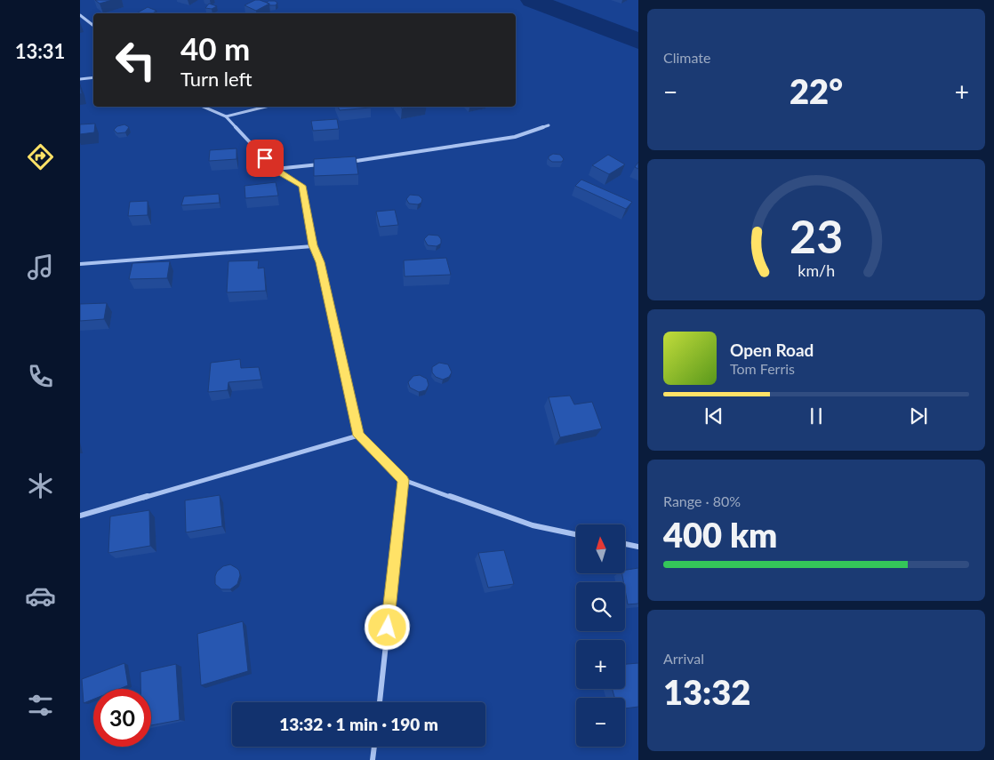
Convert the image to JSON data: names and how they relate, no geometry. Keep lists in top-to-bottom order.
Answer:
{
  "north": "top",
  "page": {
    "tabs": "13:31",
    "tile": [
      "Climate",
      ["Range · 80%", "400 km"],
      ["Arrival", "13:32"]
    ],
    "turn": ["40 m", "Turn left"],
    "heat": ["−", "22°", "+"],
    "song": ["Open Road", "Tom Ferris"],
    "map_buttons": ["+", "−"],
    "limit": "30",
    "trip": "13:32 · 1 min · 190 m",
    "gauge": ["23", "km/h"]
  }
}
